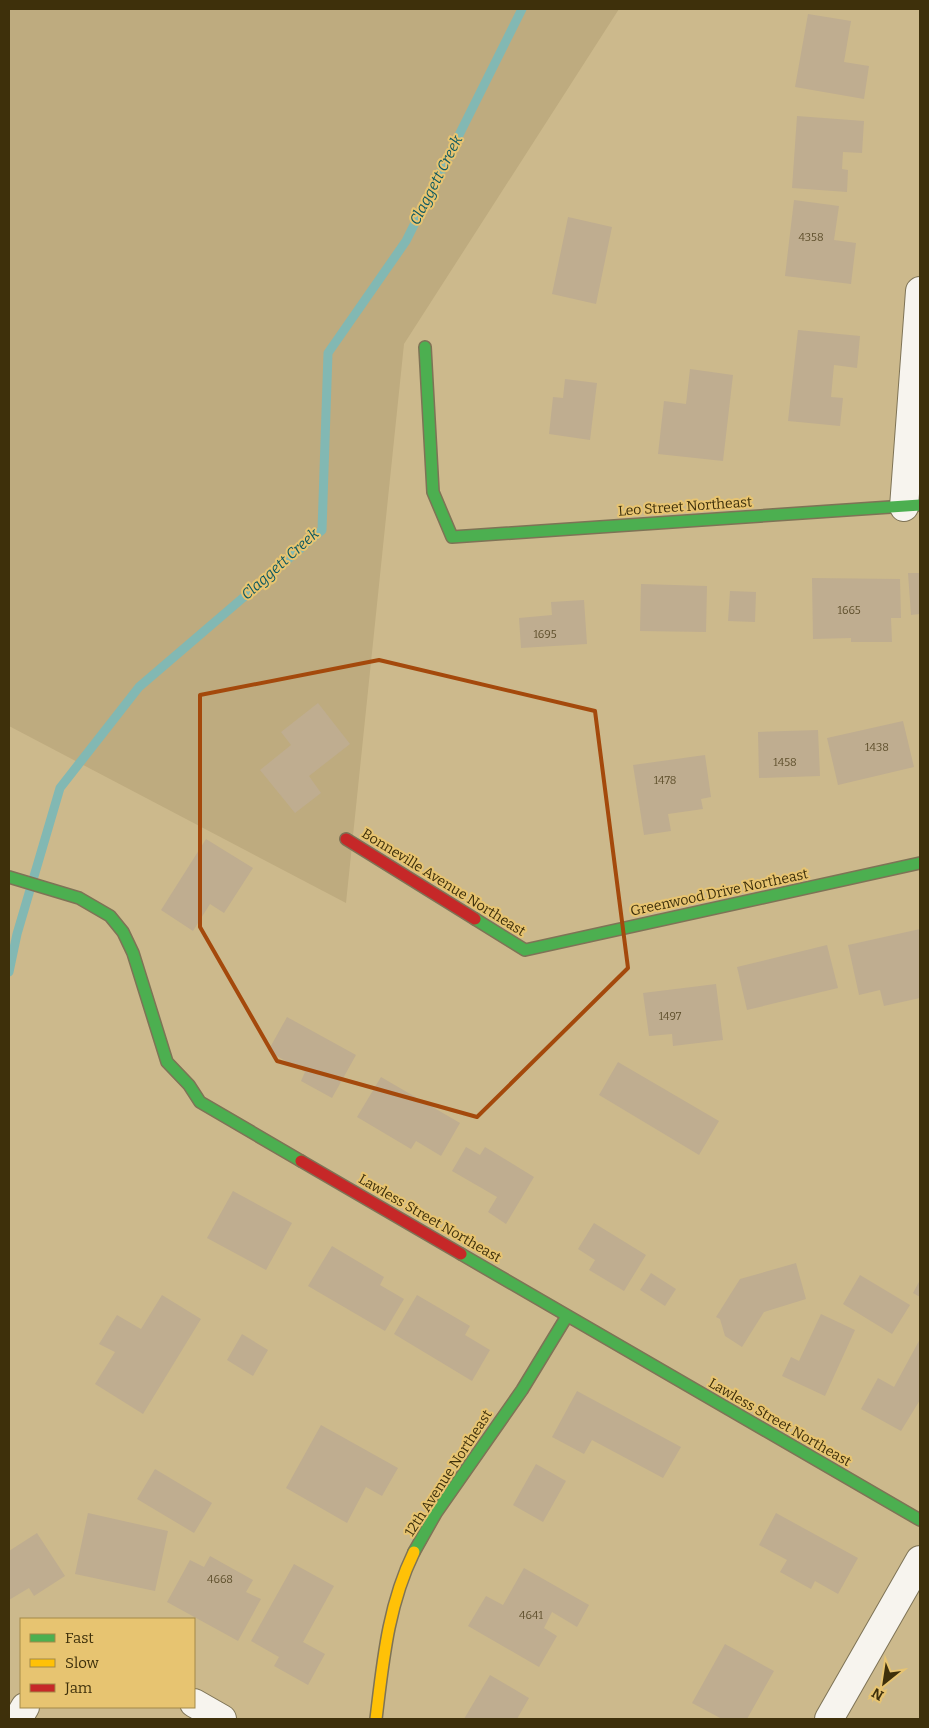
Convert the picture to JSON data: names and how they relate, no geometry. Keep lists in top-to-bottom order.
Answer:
{
  "streets": {
    "street": [
      "Leo Street Northeast",
      "Bonneville Avenue Northeast",
      "Greenwood Drive Northeast",
      "Lawless Street Northeast",
      "12th Avenue Northeast"
    ]
  },
  "crossings": [
    ["Bonneville Avenue Northeast", "Greenwood Drive Northeast"],
    ["Lawless Street Northeast", "12th Avenue Northeast"]
  ],
  "water": ["Claggett Creek"],
  "house_numbers": [
    "4358",
    "1665",
    "1695",
    "1438",
    "1458",
    "1478",
    "1497",
    "4668",
    "4641"
  ],
  "legend": ["Fast", "Slow", "Jam"],
  "north": "bottom left"
}
